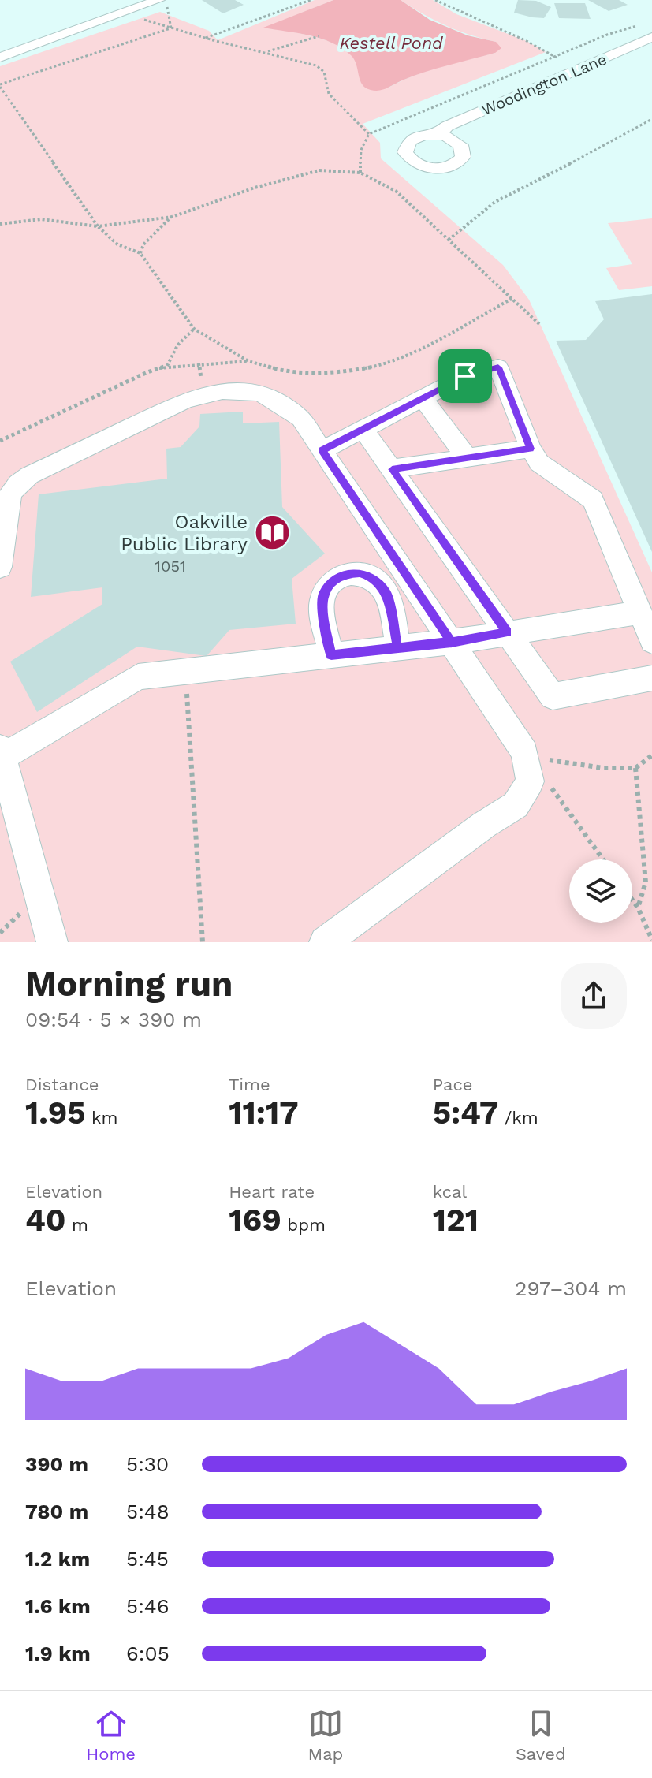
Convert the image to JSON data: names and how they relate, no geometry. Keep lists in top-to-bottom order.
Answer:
{
  "streets": {
    "street": ["Woodington Lane"]
  },
  "water": ["Kestell Pond"],
  "places": {
    "library": ["Oakville Public Library"]
  },
  "house_numbers": ["1051"],
  "page": {
    "heading": ["Morning run", "09:54 · 5 × 390 m"],
    "stats": [
      ["Distance", "1.95 km"],
      ["Time", "11:17"],
      ["Pace", "5:47 /km"],
      ["Elevation", "40 m"],
      ["Heart rate", "169 bpm"],
      ["kcal", "121"]
    ],
    "chart": ["Elevation", "297–304 m"],
    "list": [
      {
        "name": "390 m",
        "note": "5:30"
      },
      {
        "name": "780 m",
        "note": "5:48"
      },
      {
        "name": "1.2 km",
        "note": "5:45"
      },
      {
        "name": "1.6 km",
        "note": "5:46"
      },
      {
        "name": "1.9 km",
        "note": "6:05"
      }
    ],
    "tabs": ["Home", "Map", "Saved"]
  }
}
